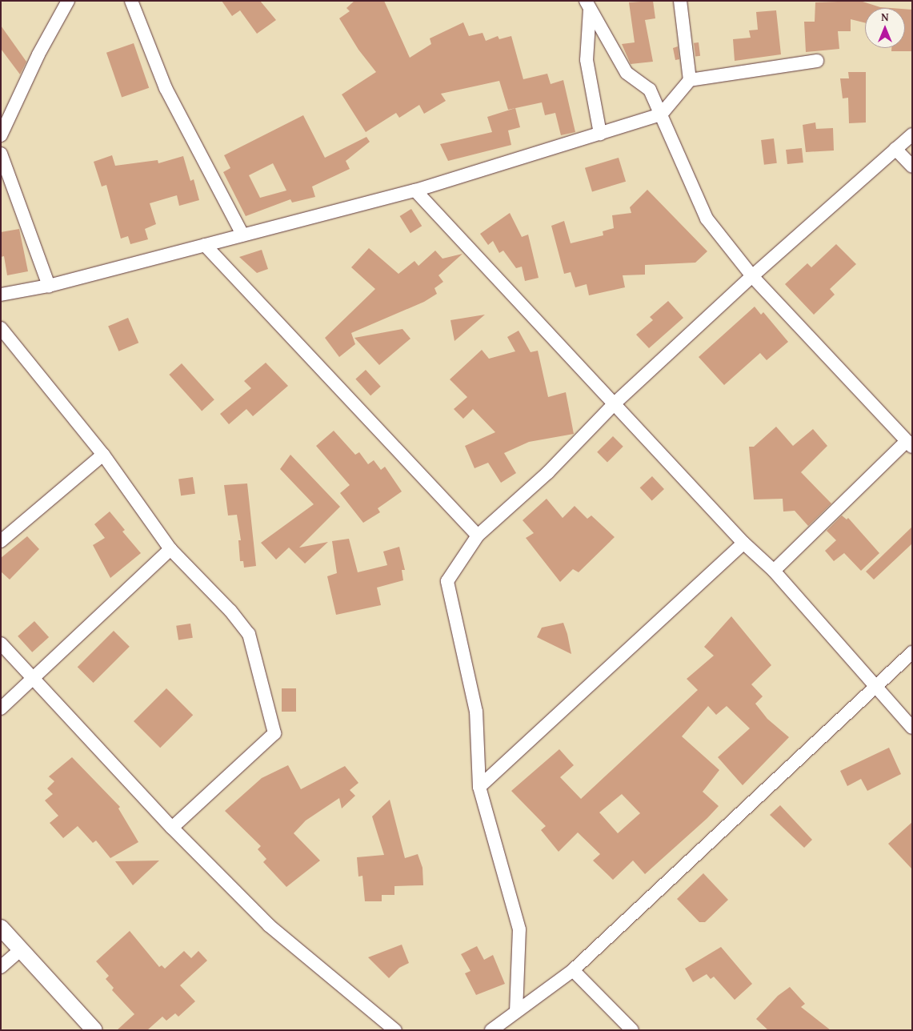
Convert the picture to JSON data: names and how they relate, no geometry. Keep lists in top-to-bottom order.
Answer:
{
  "north": "top"
}
